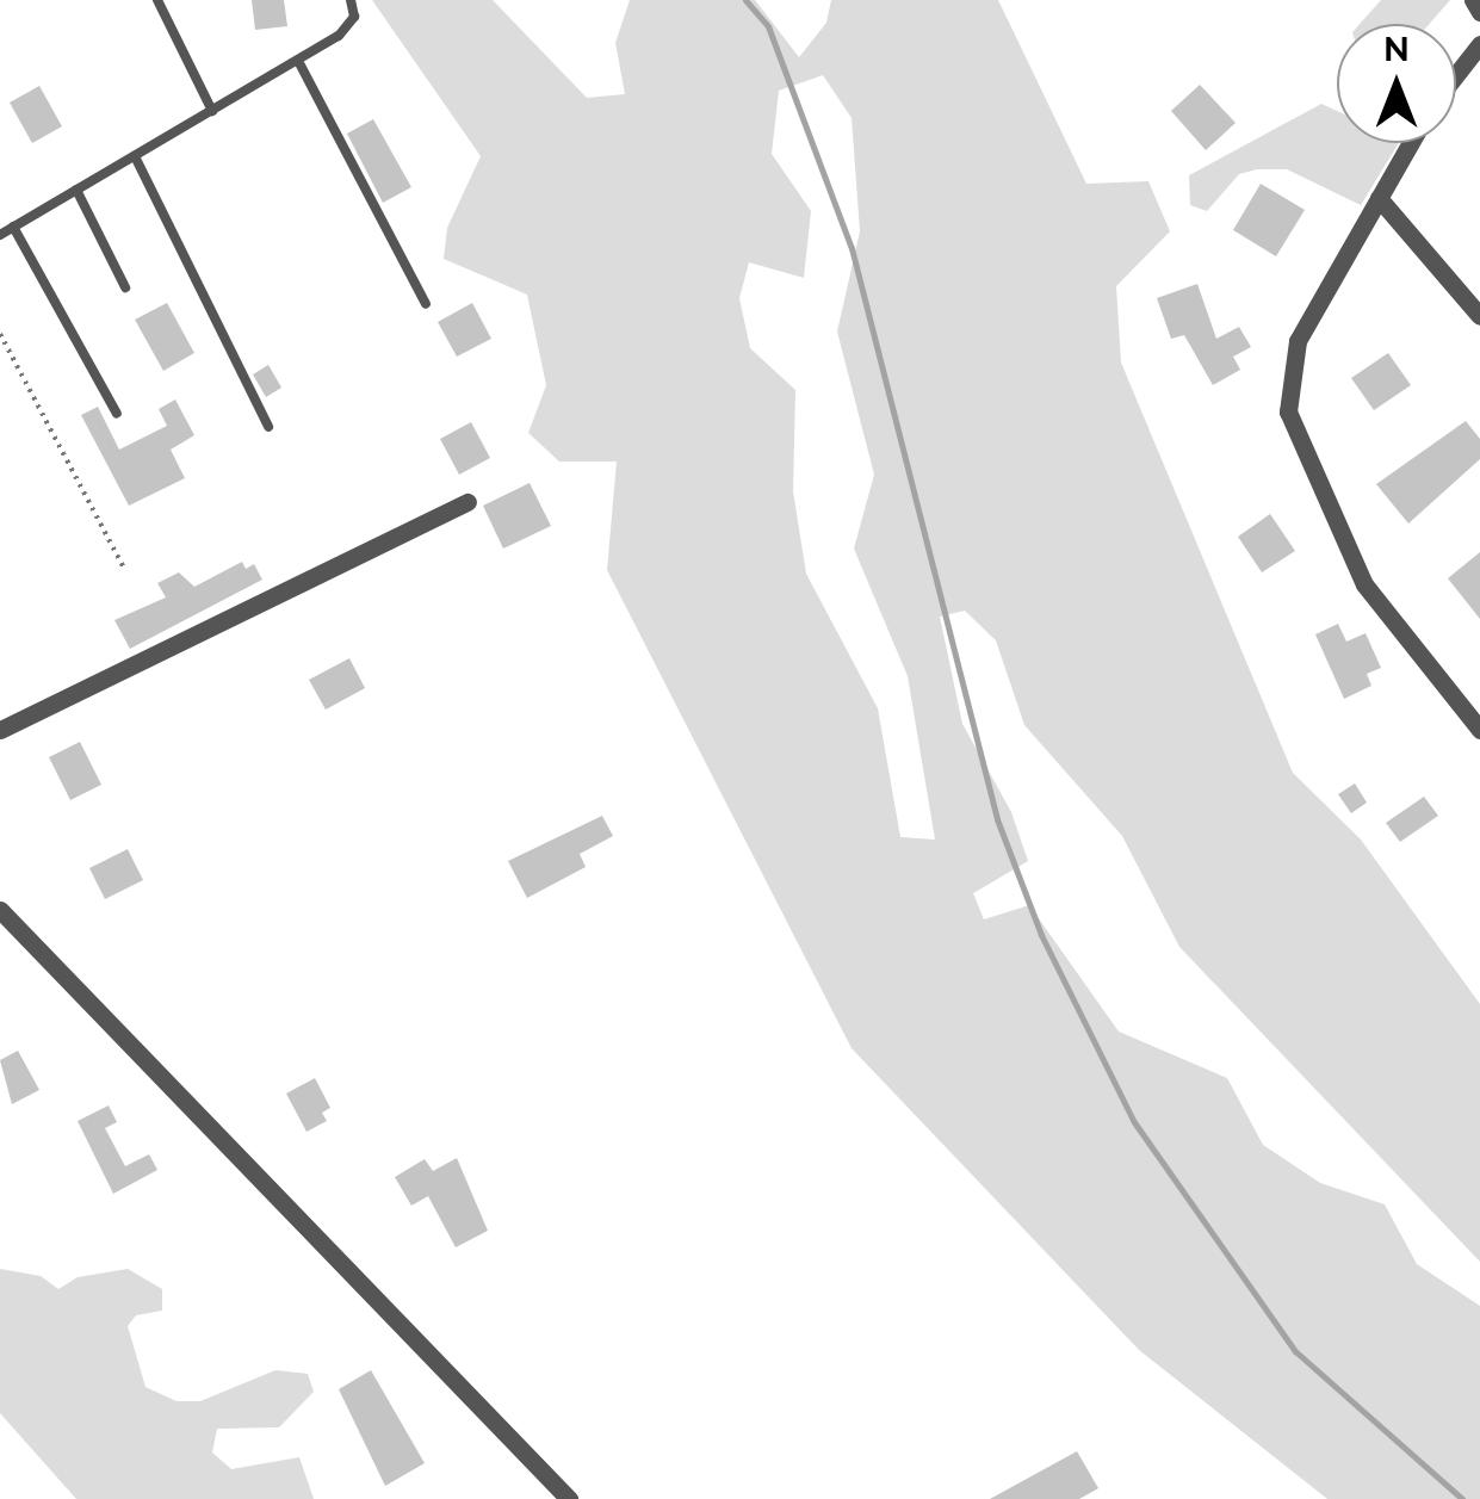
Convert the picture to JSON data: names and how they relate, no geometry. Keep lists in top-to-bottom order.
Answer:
{
  "north": "top"
}
